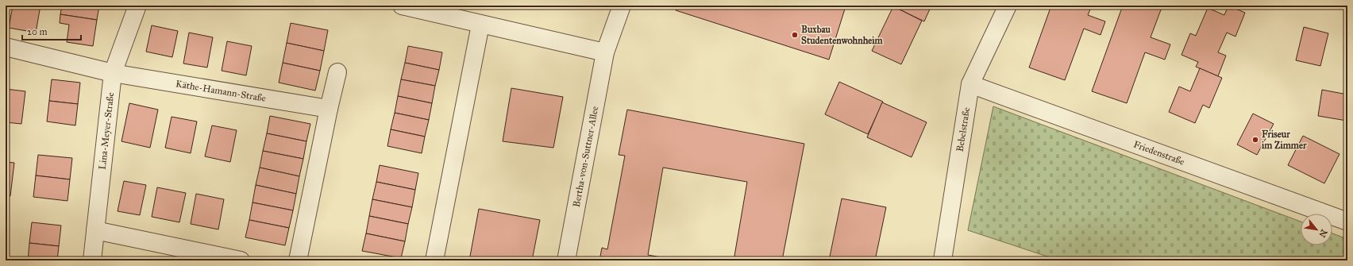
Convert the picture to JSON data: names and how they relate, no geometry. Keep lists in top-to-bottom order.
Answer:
{
  "streets": {
    "street": [
      "Käthe-Hamann-Straße",
      "Bebelstraße",
      "Lina-Meyer-Straße",
      "Friedenstraße",
      "Bertha-von-Suttner-Allee"
    ]
  },
  "crossings": [
    ["Käthe-Hamann-Straße", "Lina-Meyer-Straße"],
    ["Bebelstraße", "Friedenstraße"]
  ],
  "places": ["Buxbau Studentenwohnheim", "Friseur im Zimmer"],
  "scale_bar": "20 m",
  "north": "bottom right"
}
